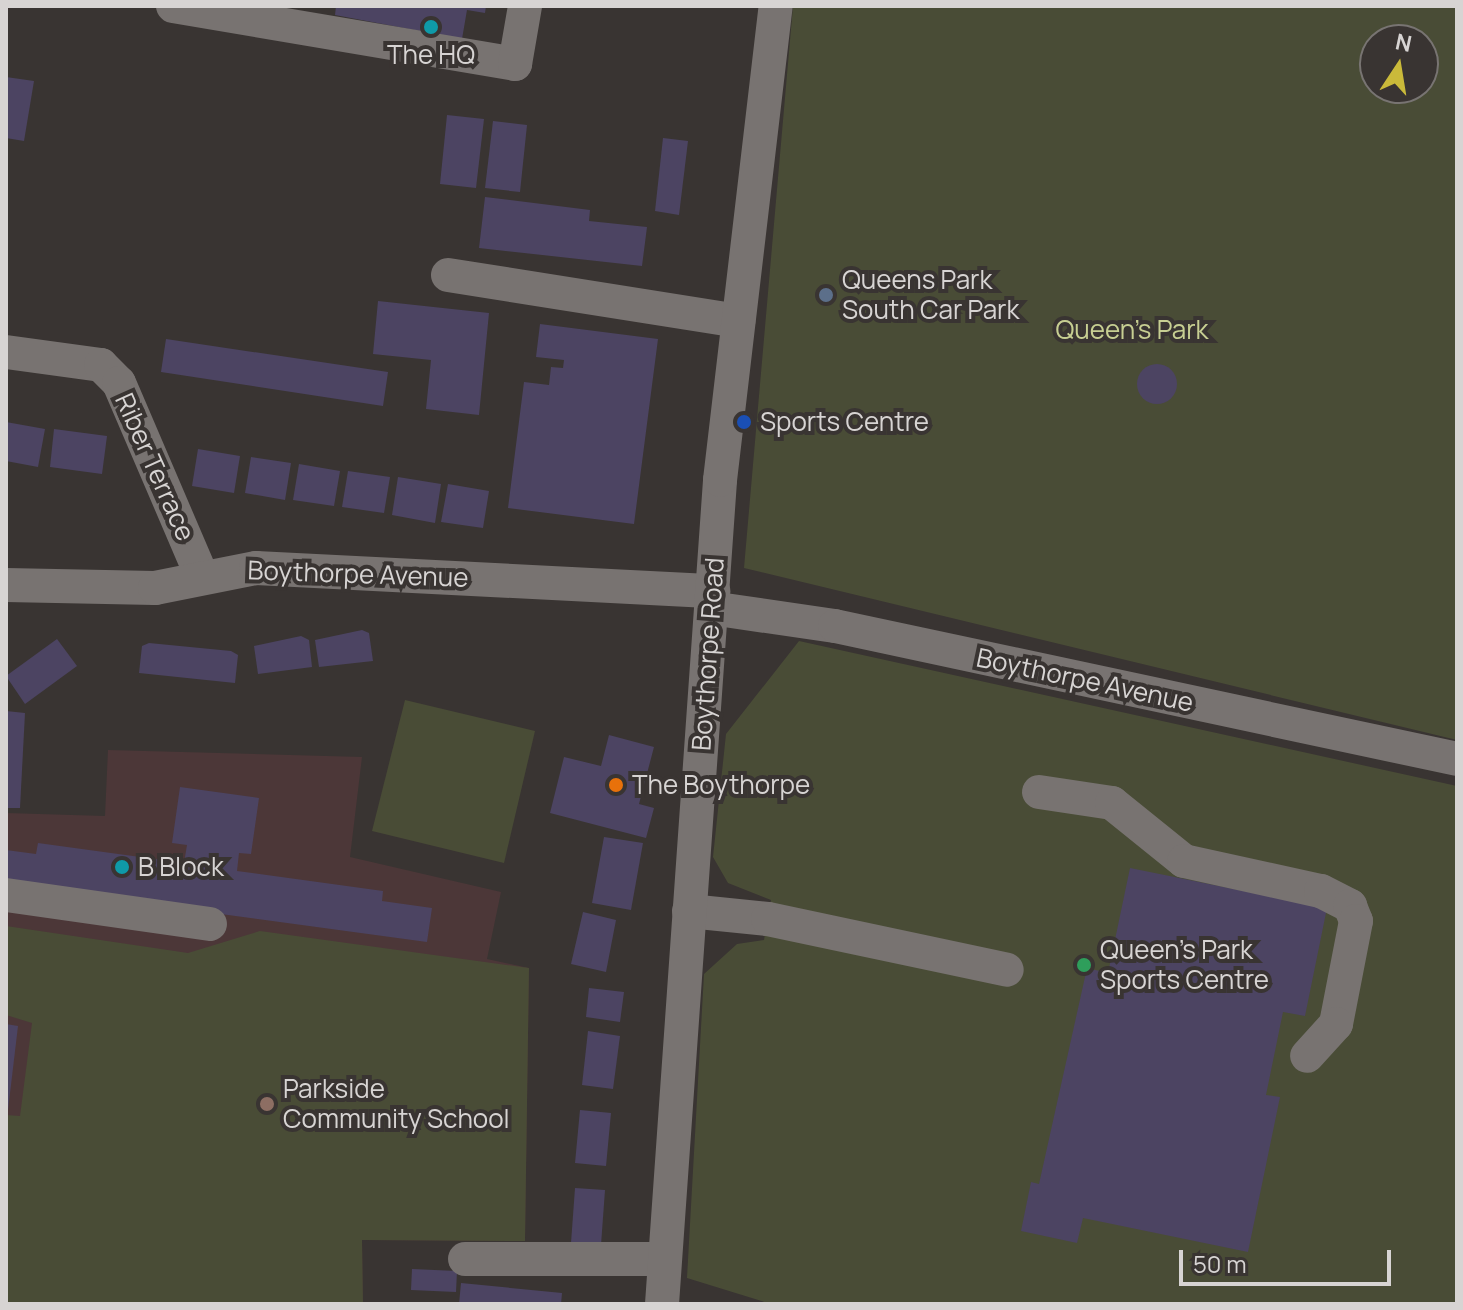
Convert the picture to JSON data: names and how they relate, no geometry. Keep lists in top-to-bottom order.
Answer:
{
  "streets": {
    "street": ["Riber Terrace", "Boythorpe Avenue", "Boythorpe Road"]
  },
  "crossings": [
    ["Riber Terrace", "Boythorpe Avenue"],
    ["Boythorpe Avenue", "Boythorpe Road"]
  ],
  "parks": ["Queen's Park"],
  "places": [
    "The HQ",
    "Queens Park South Car Park",
    "Sports Centre",
    "The Boythorpe",
    "B Block",
    "Queen's Park Sports Centre",
    "Parkside Community School"
  ],
  "scale_bar": "50 m",
  "north": "top"
}
